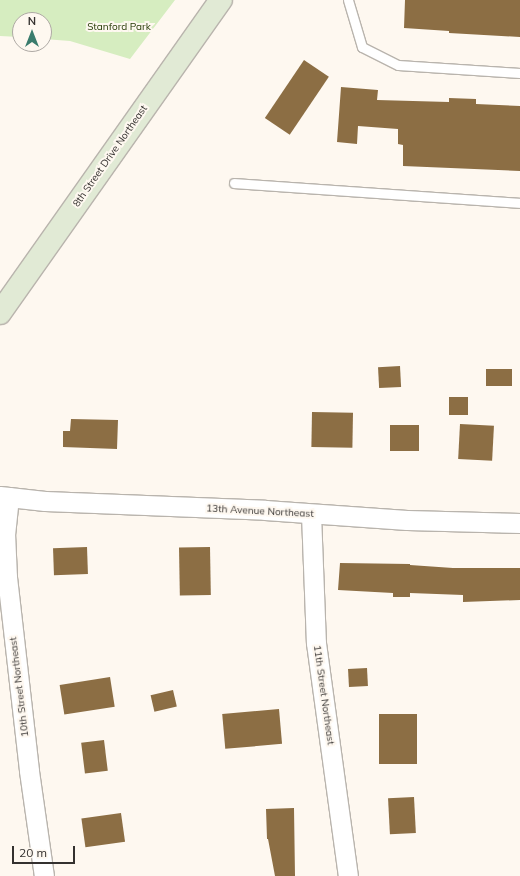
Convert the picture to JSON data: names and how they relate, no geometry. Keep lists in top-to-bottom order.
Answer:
{
  "streets": {
    "main road": ["8th Street Drive Northeast"],
    "street": ["13th Avenue Northeast", "10th Street Northeast", "11th Street Northeast"]
  },
  "crossings": [
    ["13th Avenue Northeast", "10th Street Northeast"],
    ["13th Avenue Northeast", "11th Street Northeast"]
  ],
  "parks": ["Stanford Park"],
  "scale_bar": "20 m",
  "north": "top"
}
